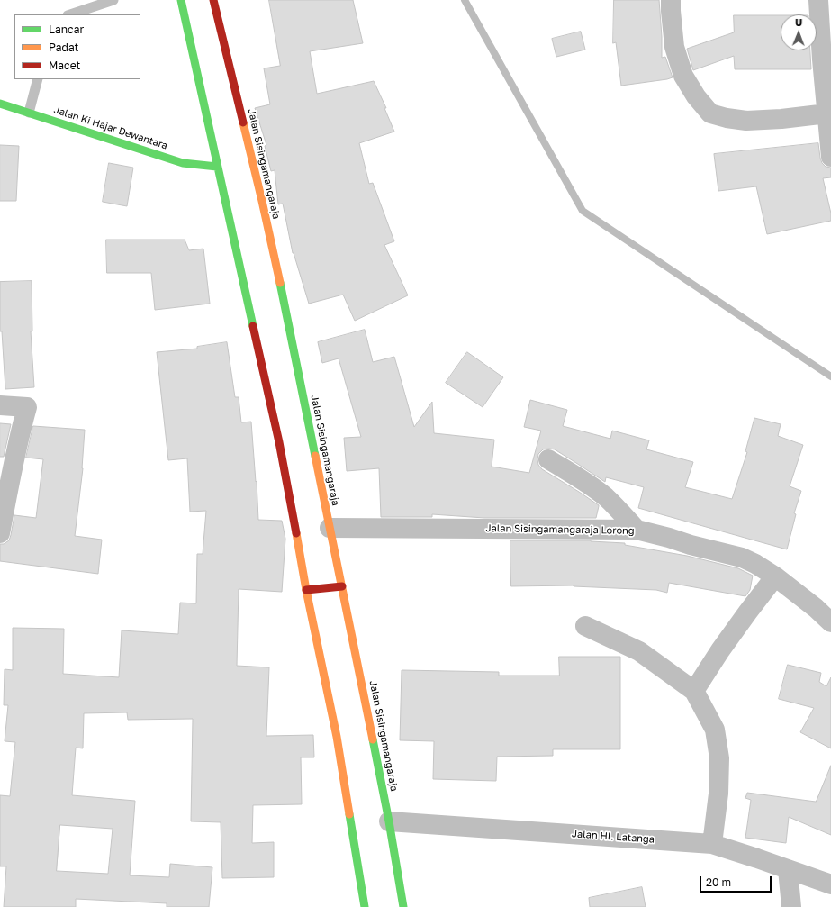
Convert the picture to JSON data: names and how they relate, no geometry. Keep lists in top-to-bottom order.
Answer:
{
  "streets": {
    "main road": ["Jalan Ki Hajar Dewantara", "Jalan Sisingamangaraja"],
    "street": ["Jalan Sisingamangaraja Lorong", "Jalan HI. Latanga"]
  },
  "crossings": [
    ["Jalan Sisingamangaraja", "Jalan Sisingamangaraja Lorong"],
    ["Jalan Sisingamangaraja", "Jalan HI. Latanga"]
  ],
  "legend": ["Lancar", "Padat", "Macet"],
  "scale_bar": "20 m",
  "north": "top"
}
